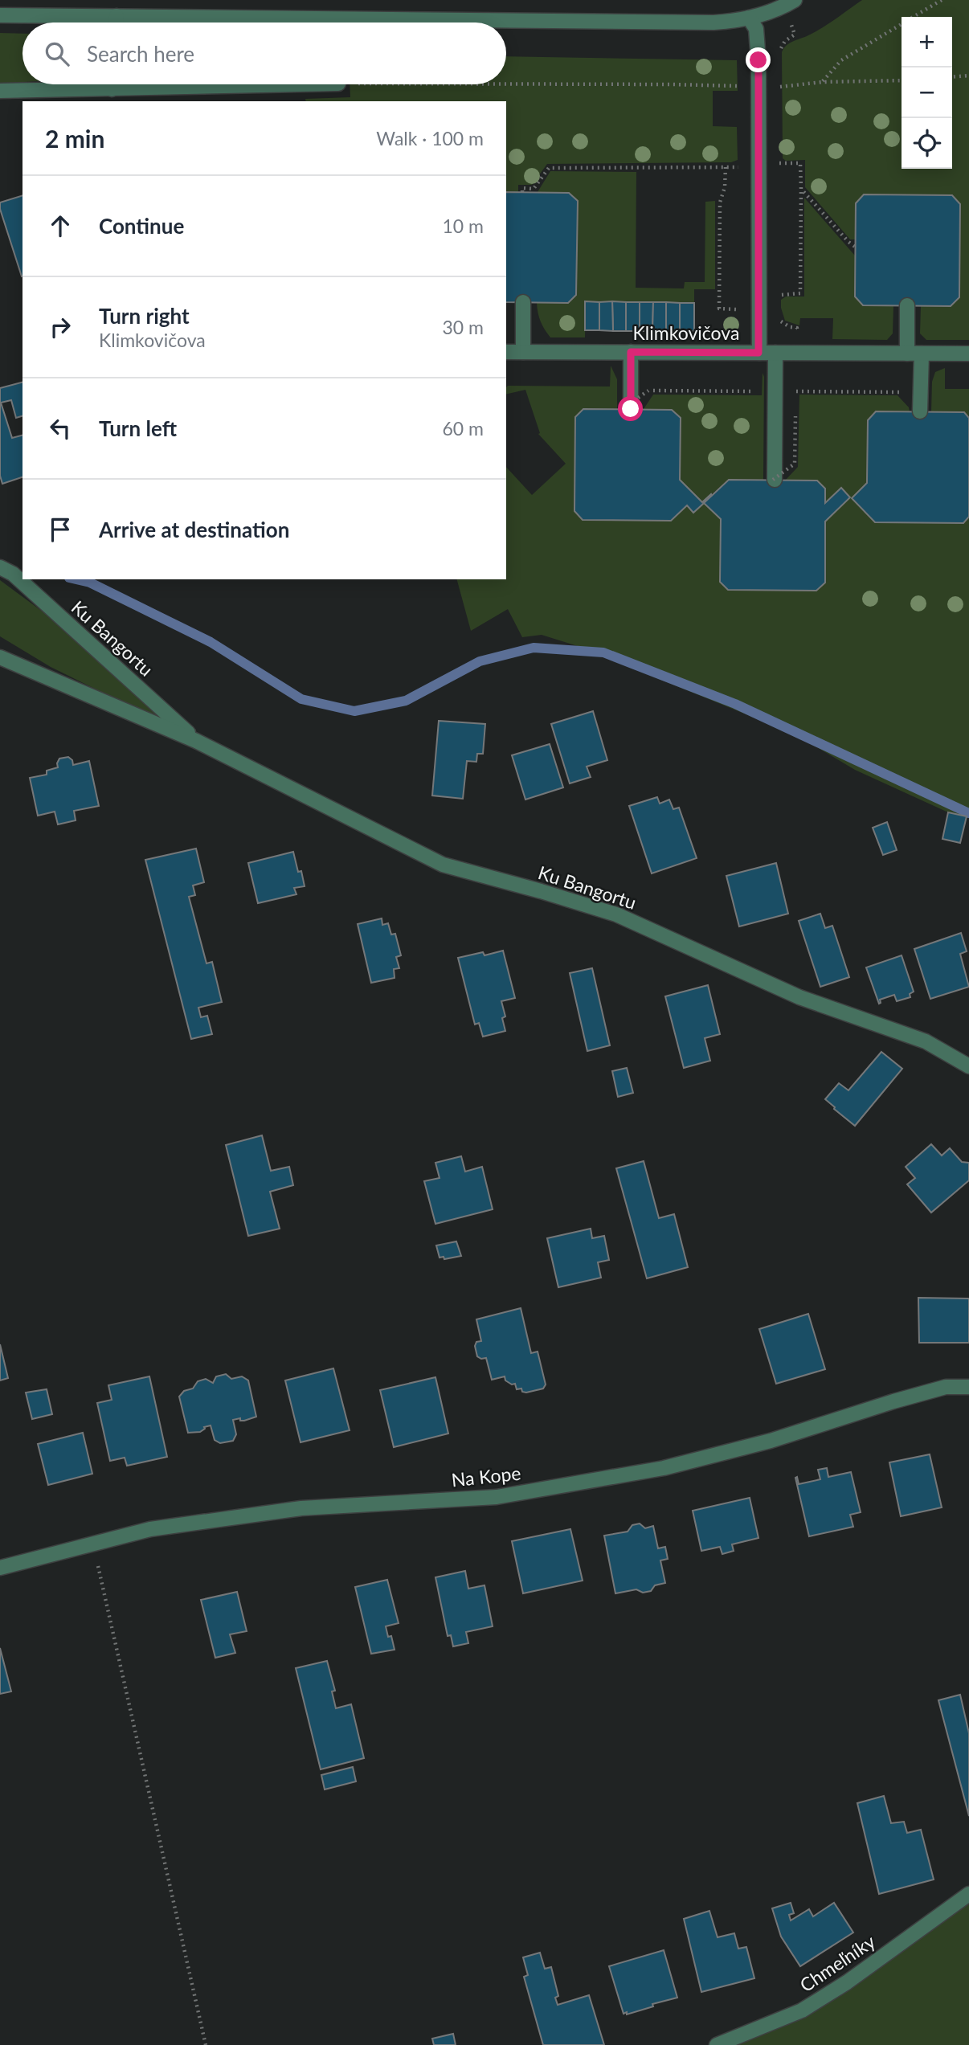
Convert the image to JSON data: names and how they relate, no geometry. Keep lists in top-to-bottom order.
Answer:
{
  "streets": {
    "street": [
      "Klimkovičova",
      "Ku Bangortu",
      "Na Kope",
      "Chmeľníky"
    ]
  },
  "page": {
    "map_buttons": ["+", "−"],
    "search": "Search here",
    "heading": ["2 min", "Walk · 100 m"],
    "list": [
      ["Continue", "10 m"],
      ["Turn right", "Klimkovičova", "30 m"],
      ["Turn left", "60 m"],
      "Arrive at destination"
    ]
  }
}
